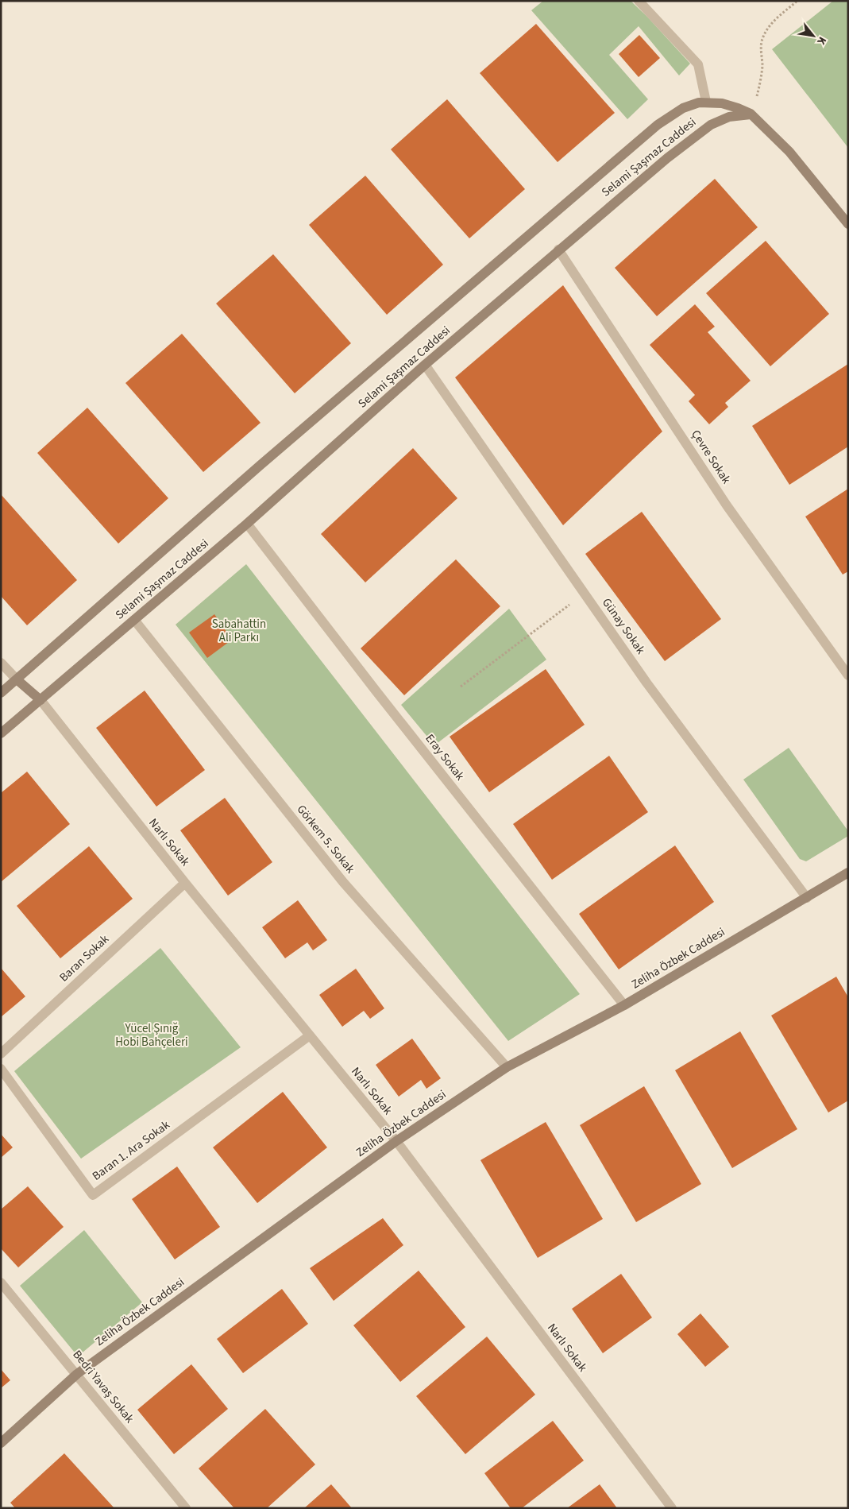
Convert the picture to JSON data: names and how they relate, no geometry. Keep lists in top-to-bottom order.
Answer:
{
  "streets": {
    "main road": ["Selami Şaşmaz Caddesi", "Zeliha Özbek Caddesi"],
    "street": [
      "Çevre Sokak",
      "Günay Sokak",
      "Eray Sokak",
      "Görkem 5. Sokak",
      "Narlı Sokak",
      "Baran Sokak",
      "Baran 1. Ara Sokak",
      "Bedri Yavaş Sokak"
    ]
  },
  "crossings": [
    ["Selami Şaşmaz Caddesi", "Çevre Sokak"],
    ["Selami Şaşmaz Caddesi", "Günay Sokak"],
    ["Selami Şaşmaz Caddesi", "Eray Sokak"],
    ["Selami Şaşmaz Caddesi", "Görkem 5. Sokak"],
    ["Selami Şaşmaz Caddesi", "Narlı Sokak"],
    ["Günay Sokak", "Zeliha Özbek Caddesi"],
    ["Eray Sokak", "Zeliha Özbek Caddesi"],
    ["Görkem 5. Sokak", "Zeliha Özbek Caddesi"],
    ["Narlı Sokak", "Baran Sokak"],
    ["Narlı Sokak", "Zeliha Özbek Caddesi"],
    ["Narlı Sokak", "Baran 1. Ara Sokak"],
    ["Zeliha Özbek Caddesi", "Bedri Yavaş Sokak"]
  ],
  "parks": ["Sabahattin Ali Parkı", "Yücel Şınığ Hobi Bahçeleri"],
  "north": "bottom right"
}
